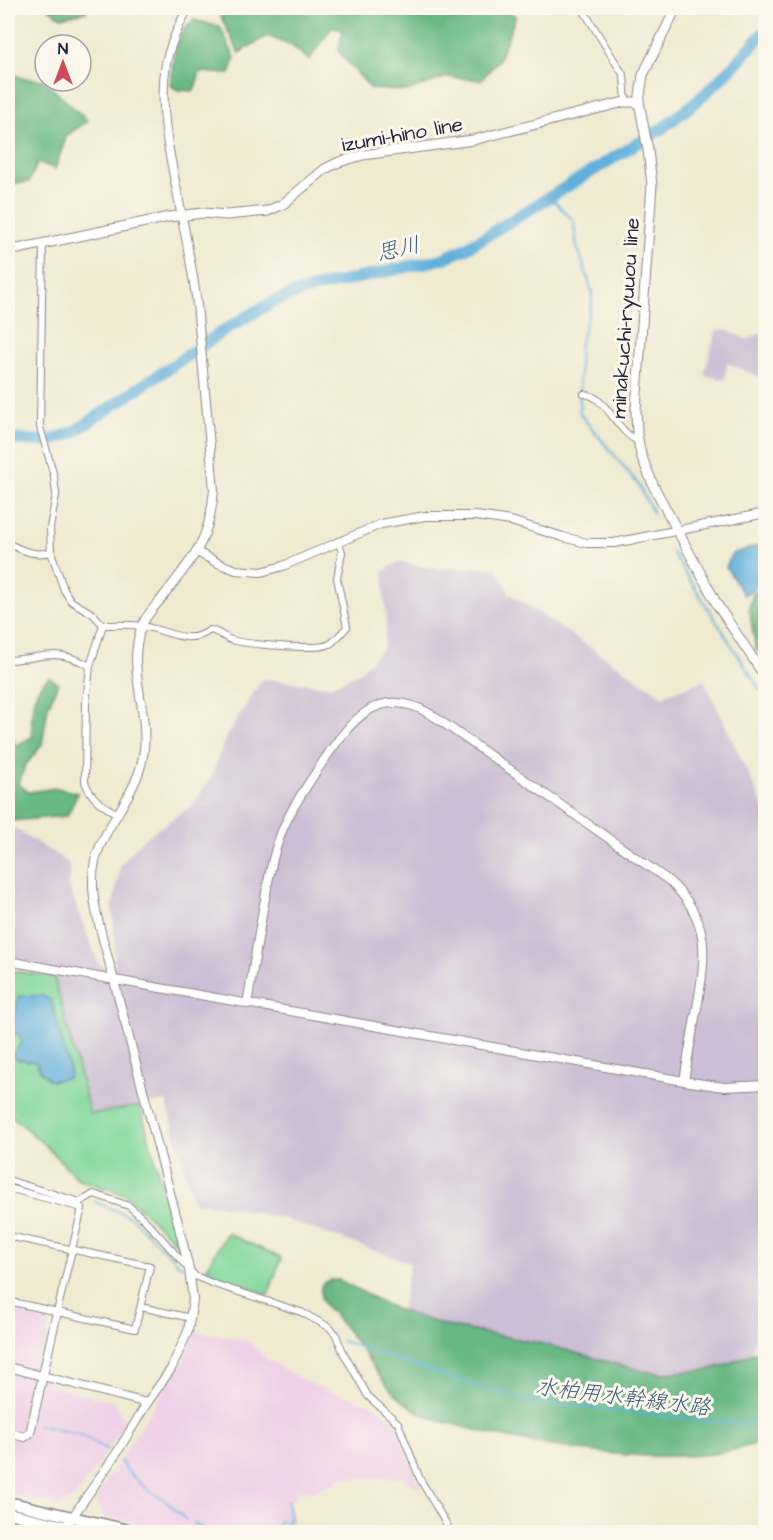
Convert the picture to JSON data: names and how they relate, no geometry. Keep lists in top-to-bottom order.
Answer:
{
  "streets": {
    "main road": ["izumi-hino line", "minakuchi-ryuuou line"]
  },
  "crossings": [
    ["izumi-hino line", "minakuchi-ryuuou line"]
  ],
  "water": ["思川", "水柏用水幹線水路"],
  "north": "top"
}
